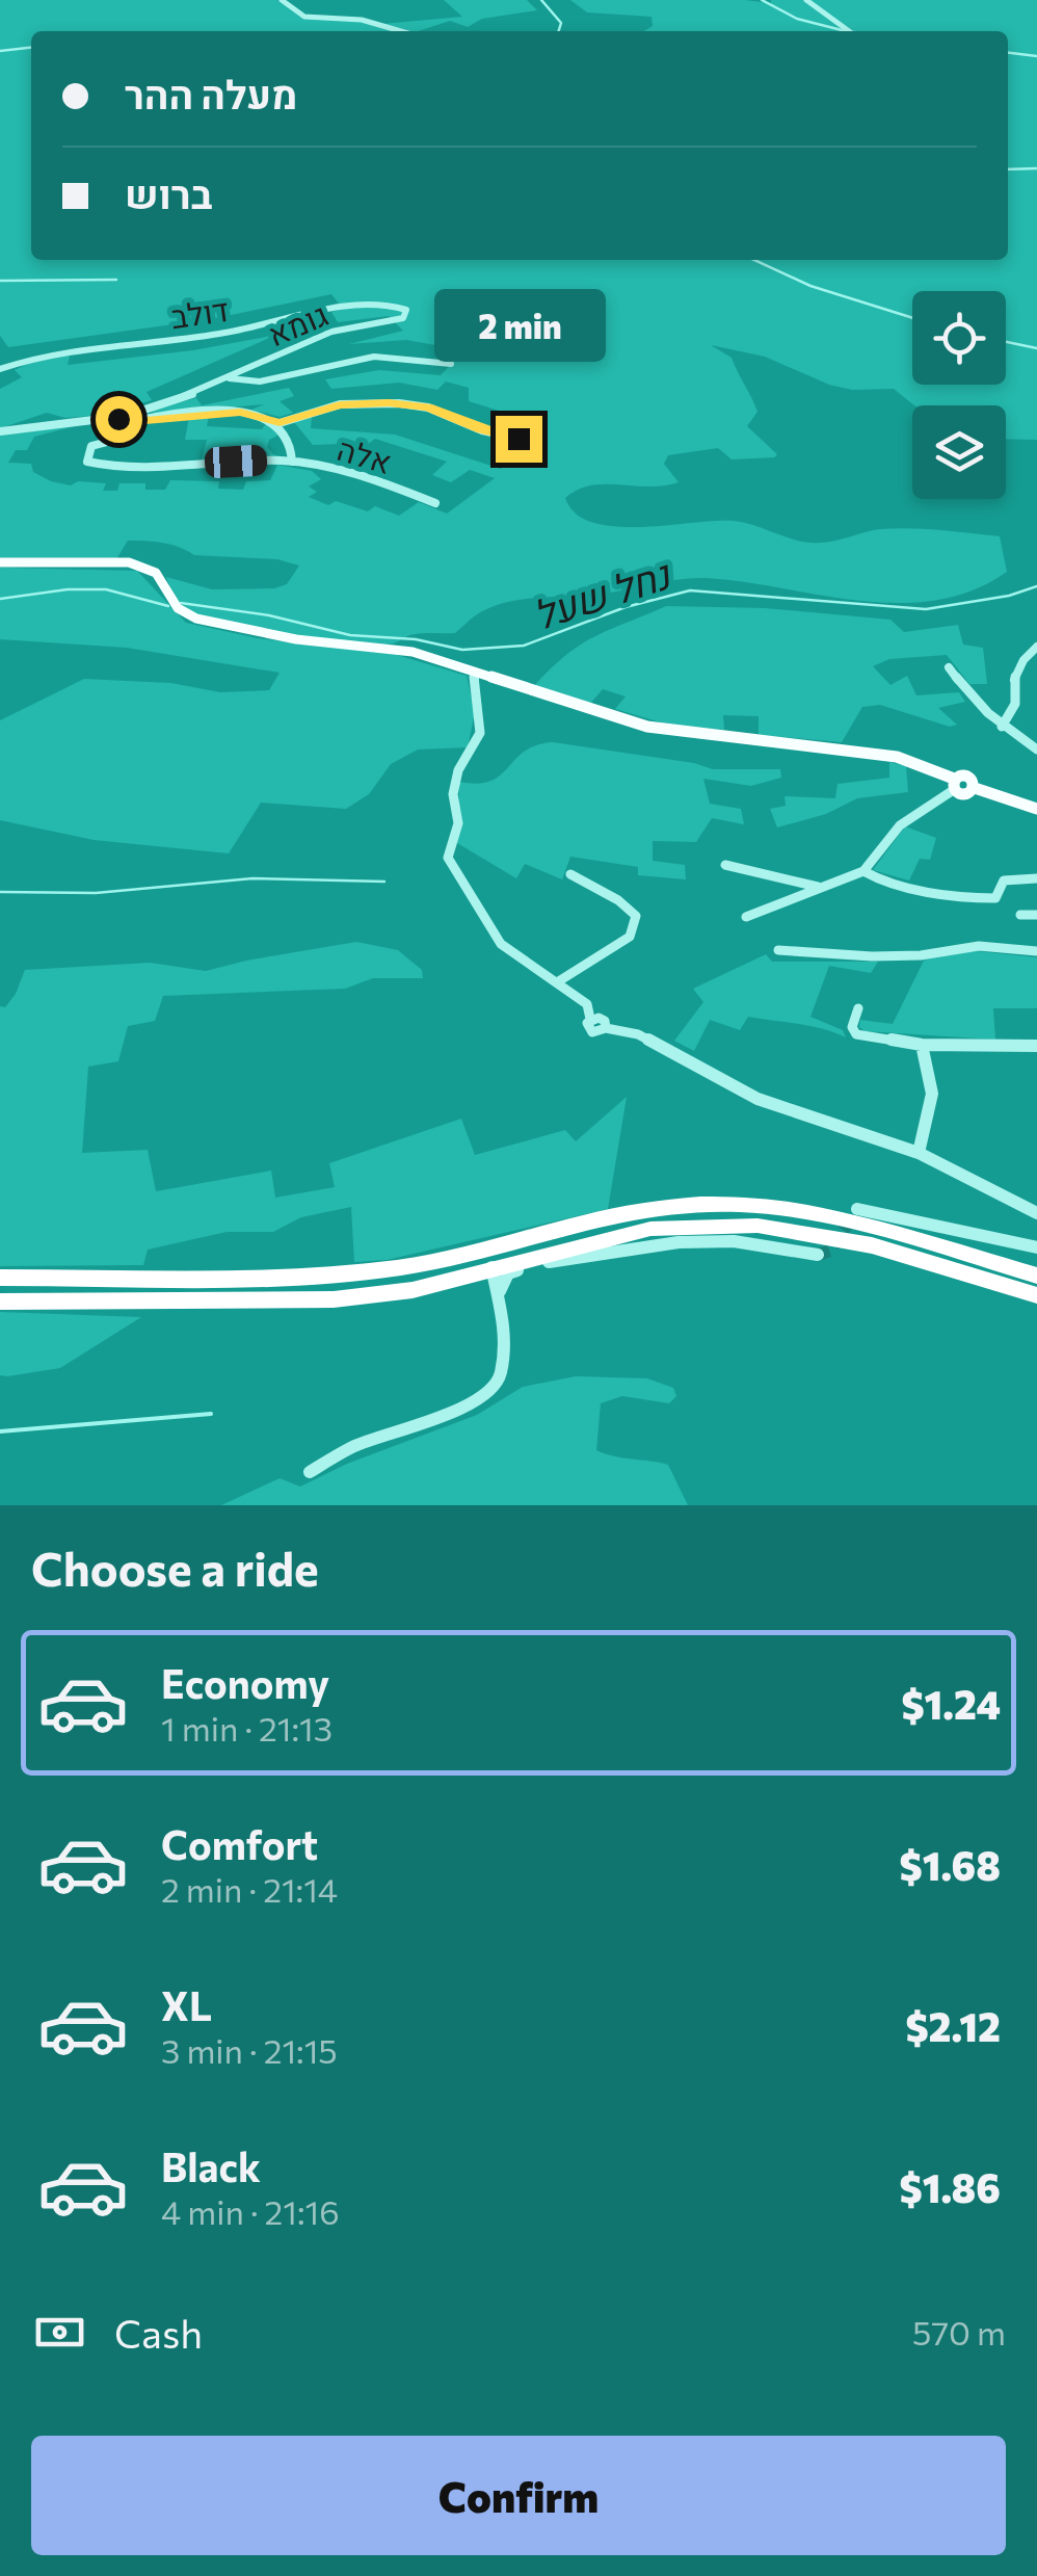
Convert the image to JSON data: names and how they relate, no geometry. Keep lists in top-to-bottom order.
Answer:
{
  "streets": {
    "street": ["דולב", "גומא", "אלה"]
  },
  "crossings": [
    ["דולב", "גומא"],
    ["גומא", "אלה"]
  ],
  "water": ["נחל שעל"],
  "page": {
    "banner": ["מעלה ההר", "ברוש"],
    "bubble": "2 min",
    "heading": "Choose a ride",
    "list": [
      {
        "name": "Economy",
        "note": "1 min · 21:13",
        "value": "$1.24"
      },
      {
        "name": "Comfort",
        "note": "2 min · 21:14",
        "value": "$1.68"
      },
      {
        "name": "XL",
        "note": "3 min · 21:15",
        "value": "$2.12"
      },
      {
        "name": "Black",
        "note": "4 min · 21:16",
        "value": "$1.86"
      }
    ],
    "pay": ["Cash", "570 m"],
    "buttons": "Confirm"
  }
}
